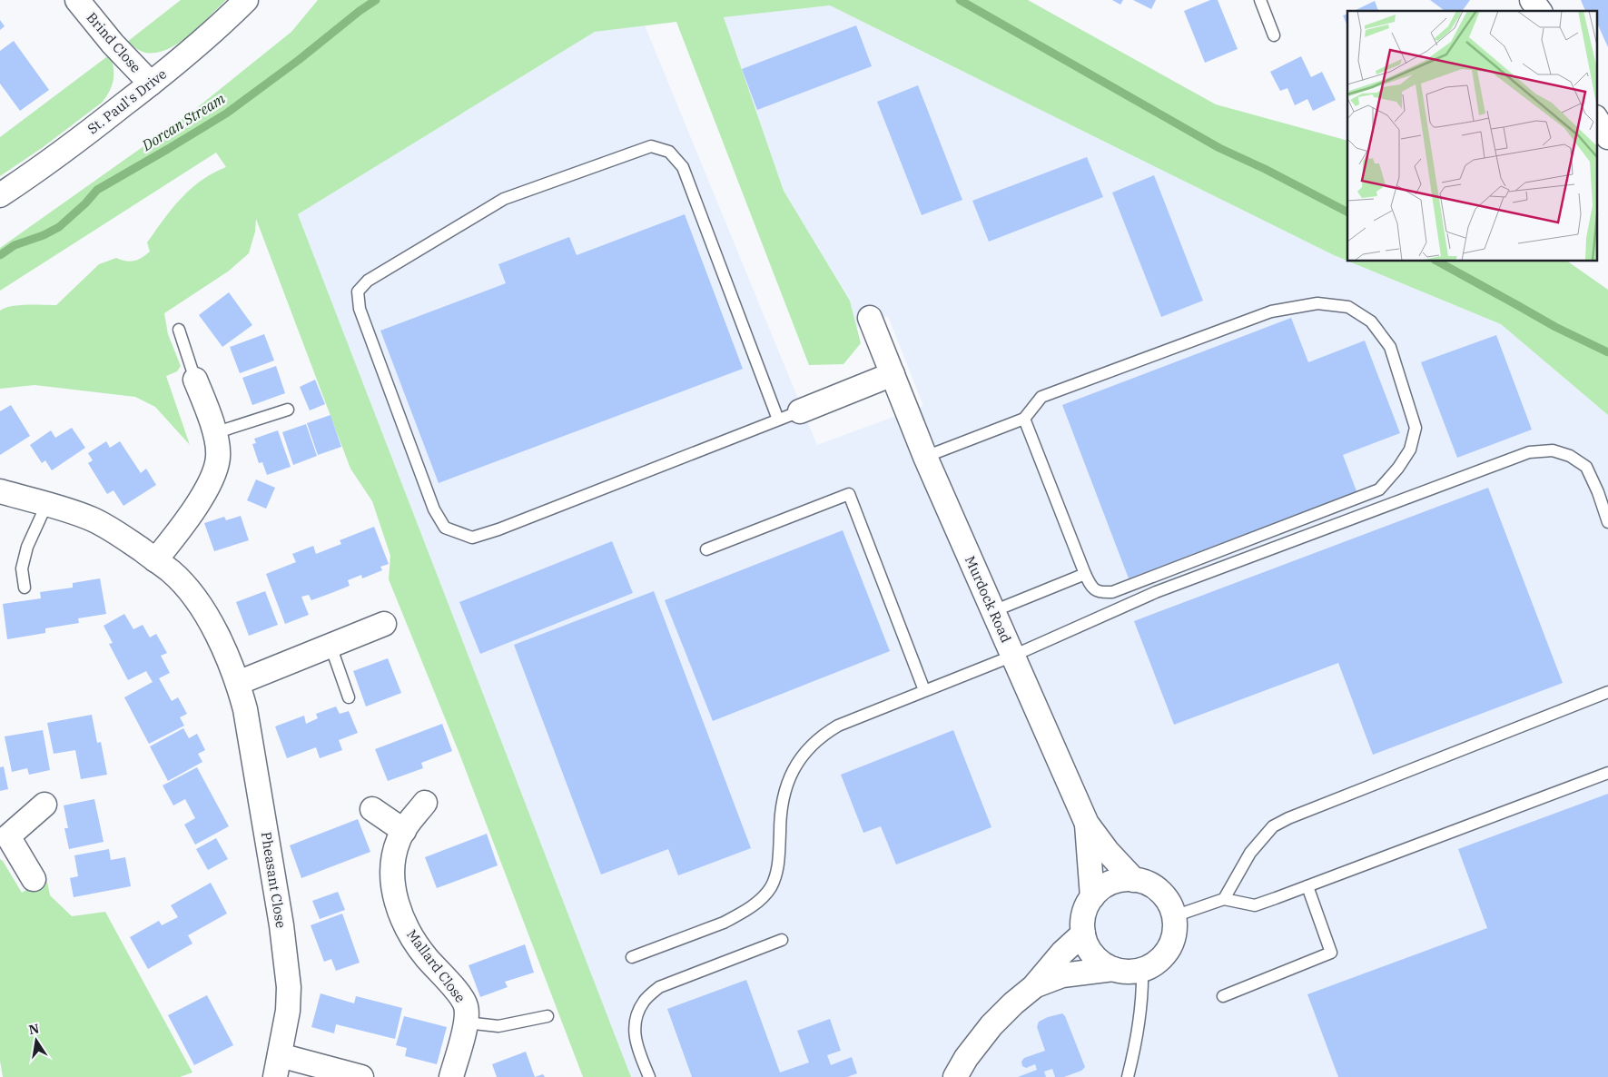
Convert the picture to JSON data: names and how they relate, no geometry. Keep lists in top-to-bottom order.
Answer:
{
  "streets": {
    "street": [
      "Brind Close",
      "St. Paul's Drive",
      "Murdock Road",
      "Pheasant Close",
      "Mallard Close"
    ]
  },
  "crossings": [
    ["Brind Close", "St. Paul's Drive"]
  ],
  "water": ["Dorcan Stream"],
  "north": "top"
}
